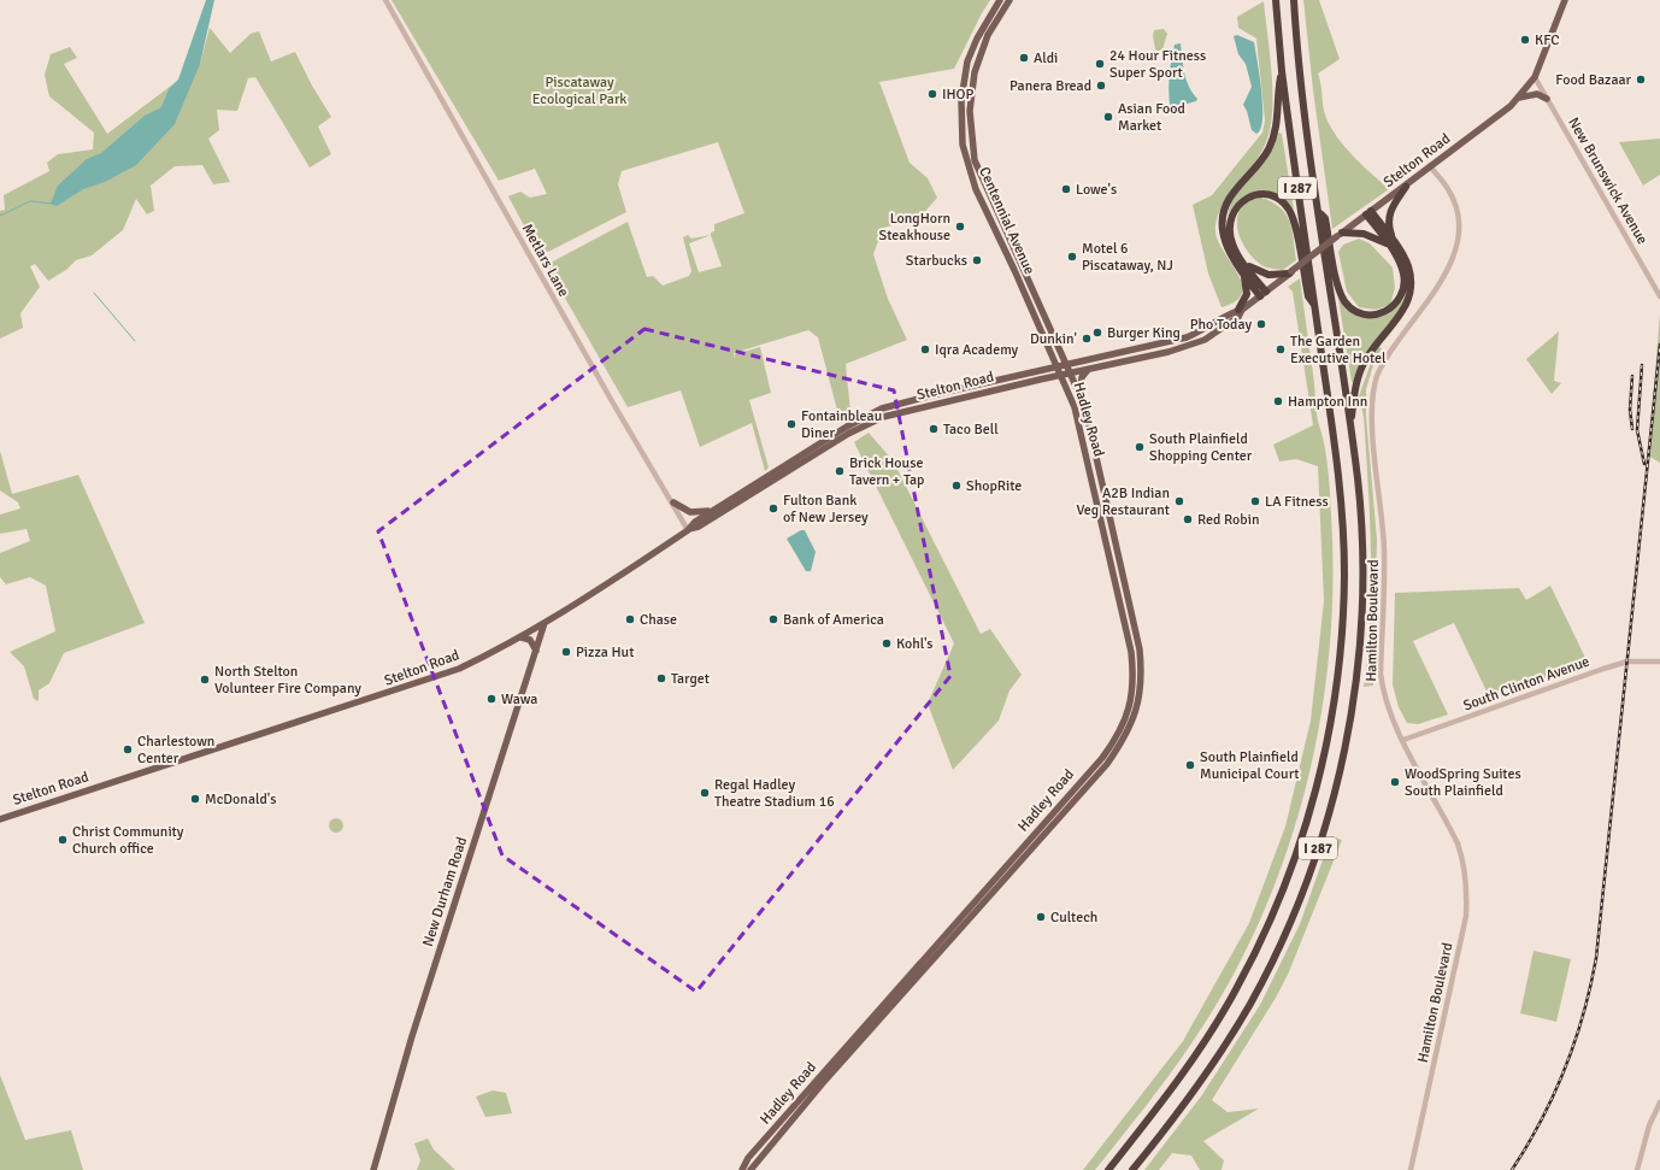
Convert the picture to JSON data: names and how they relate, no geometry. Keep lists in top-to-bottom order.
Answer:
{
  "streets": {
    "highway": ["I 287"],
    "main road": [
      "Stelton Road",
      "Centennial Avenue",
      "Hadley Road",
      "New Durham Road"
    ],
    "street": [
      "New Brunswick Avenue",
      "Metlars Lane",
      "Hamilton Boulevard",
      "South Clinton Avenue"
    ]
  },
  "crossings": [
    ["Stelton Road", "New Brunswick Avenue"],
    ["Stelton Road", "Centennial Avenue"],
    ["Stelton Road", "Metlars Lane"],
    ["Stelton Road", "Hadley Road"],
    ["Stelton Road", "Hamilton Boulevard"],
    ["Stelton Road", "New Durham Road"],
    ["Centennial Avenue", "Hadley Road"],
    ["Hamilton Boulevard", "South Clinton Avenue"]
  ],
  "parks": ["Piscataway Ecological Park"],
  "places": [
    "KFC",
    "Aldi",
    "24 Hour Fitness Super Sport",
    "Food Bazaar",
    "Panera Bread",
    "IHOP",
    "Asian Food Market",
    "Lowe's",
    "LongHorn Steakhouse",
    "Motel 6 Piscataway, NJ",
    "Starbucks",
    "Pho Today",
    "Burger King",
    "Dunkin'",
    "Iqra Academy",
    "The Garden Executive Hotel",
    "Hampton Inn",
    "Fontainbleau Diner",
    "Taco Bell",
    "South Plainfield Shopping Center",
    "Brick House Tavern + Tap",
    "ShopRite",
    "A2B Indian Veg Restaurant",
    "LA Fitness",
    "Fulton Bank of New Jersey",
    "Red Robin",
    "Chase",
    "Bank of America",
    "Kohl's",
    "Pizza Hut",
    "Target",
    "North Stelton Volunteer Fire Company",
    "Wawa",
    "Charlestown Center",
    "South Plainfield Municipal Court",
    "WoodSpring Suites South Plainfield",
    "Regal Hadley Theatre Stadium 16",
    "McDonald's",
    "Christ Community Church office",
    "Cultech"
  ]
}
